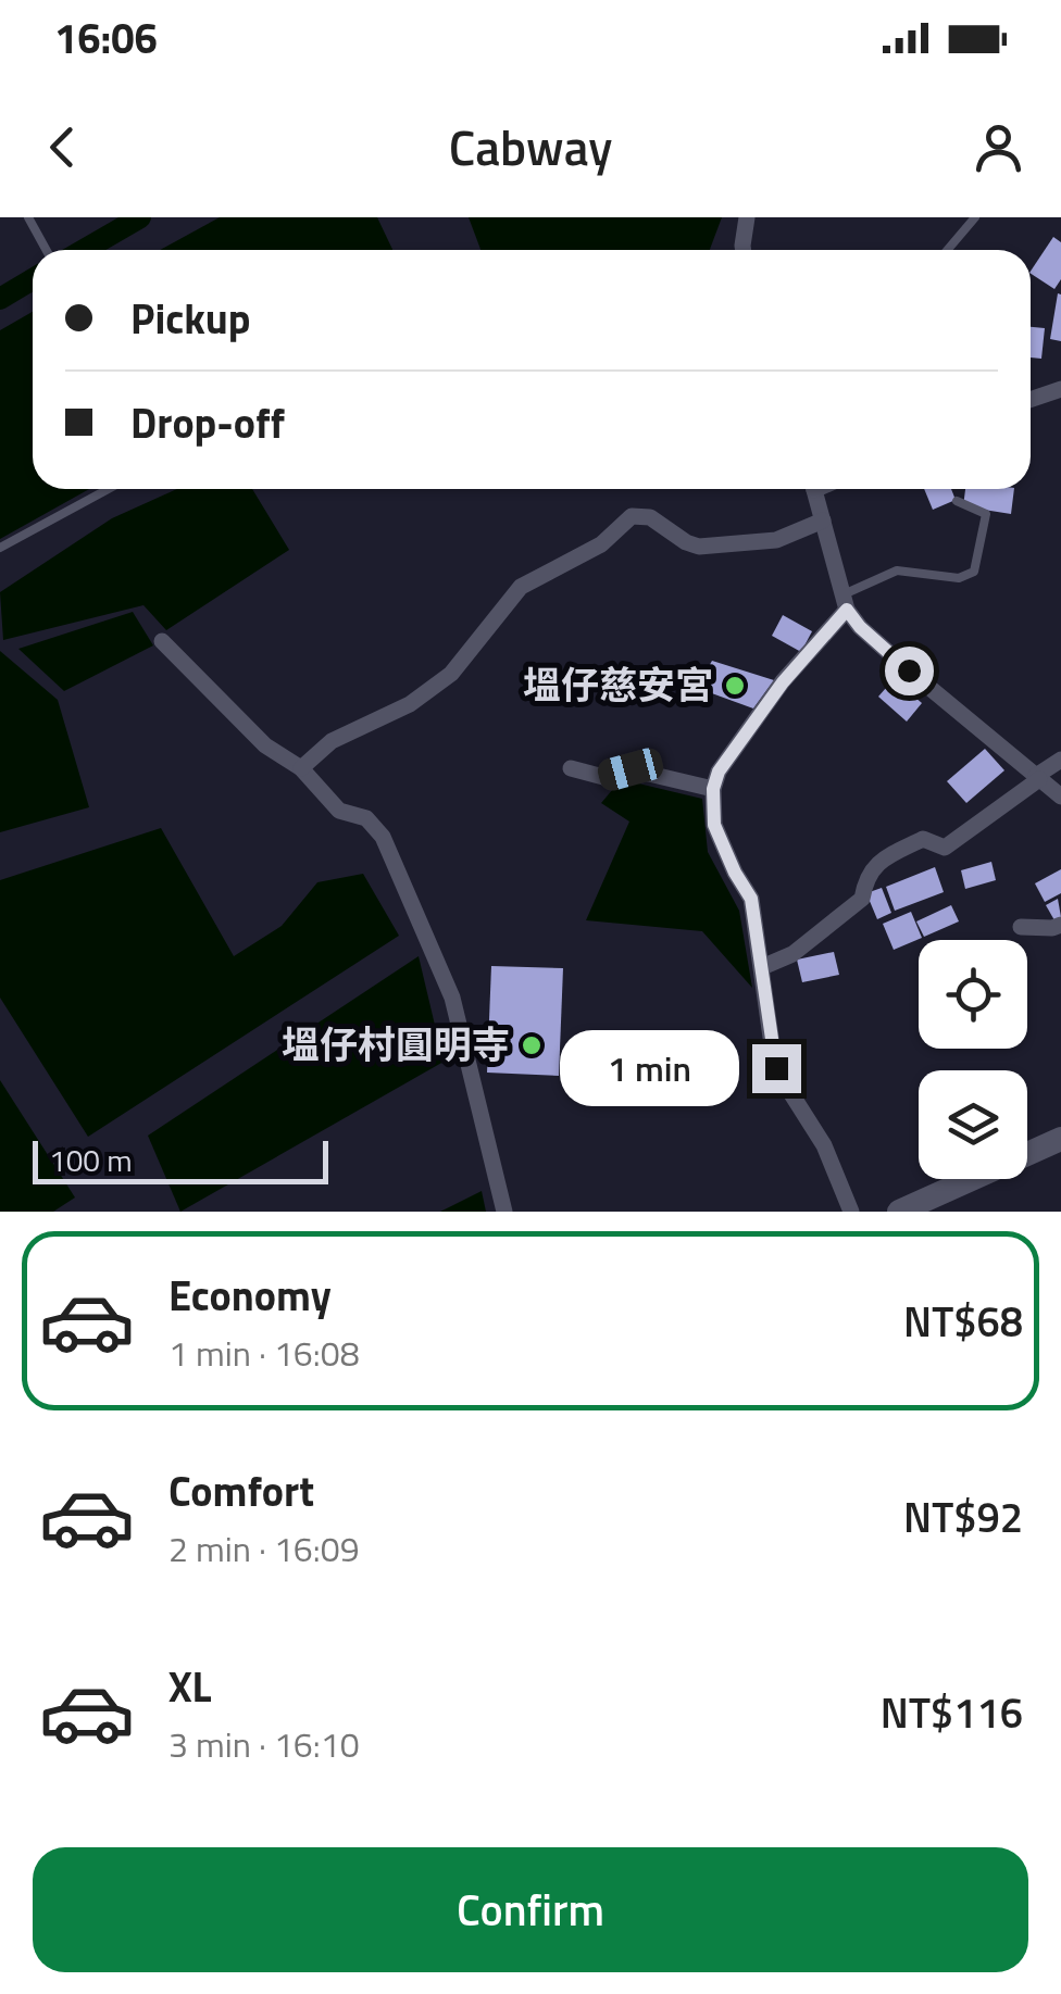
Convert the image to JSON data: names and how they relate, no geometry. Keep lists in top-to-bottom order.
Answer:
{
  "places": ["塭仔慈安宮", "塭仔村圓明寺"],
  "scale_bar": "100 m",
  "page": {
    "status": "16:06",
    "header": "Cabway",
    "banner": ["Pickup", "Drop-off"],
    "bubble": "1 min",
    "scale": "100 m",
    "list": [
      {
        "name": "Economy",
        "note": "1 min · 16:08",
        "value": "NT$68"
      },
      {
        "name": "Comfort",
        "note": "2 min · 16:09",
        "value": "NT$92"
      },
      {
        "name": "XL",
        "note": "3 min · 16:10",
        "value": "NT$116"
      }
    ],
    "buttons": "Confirm"
  }
}
